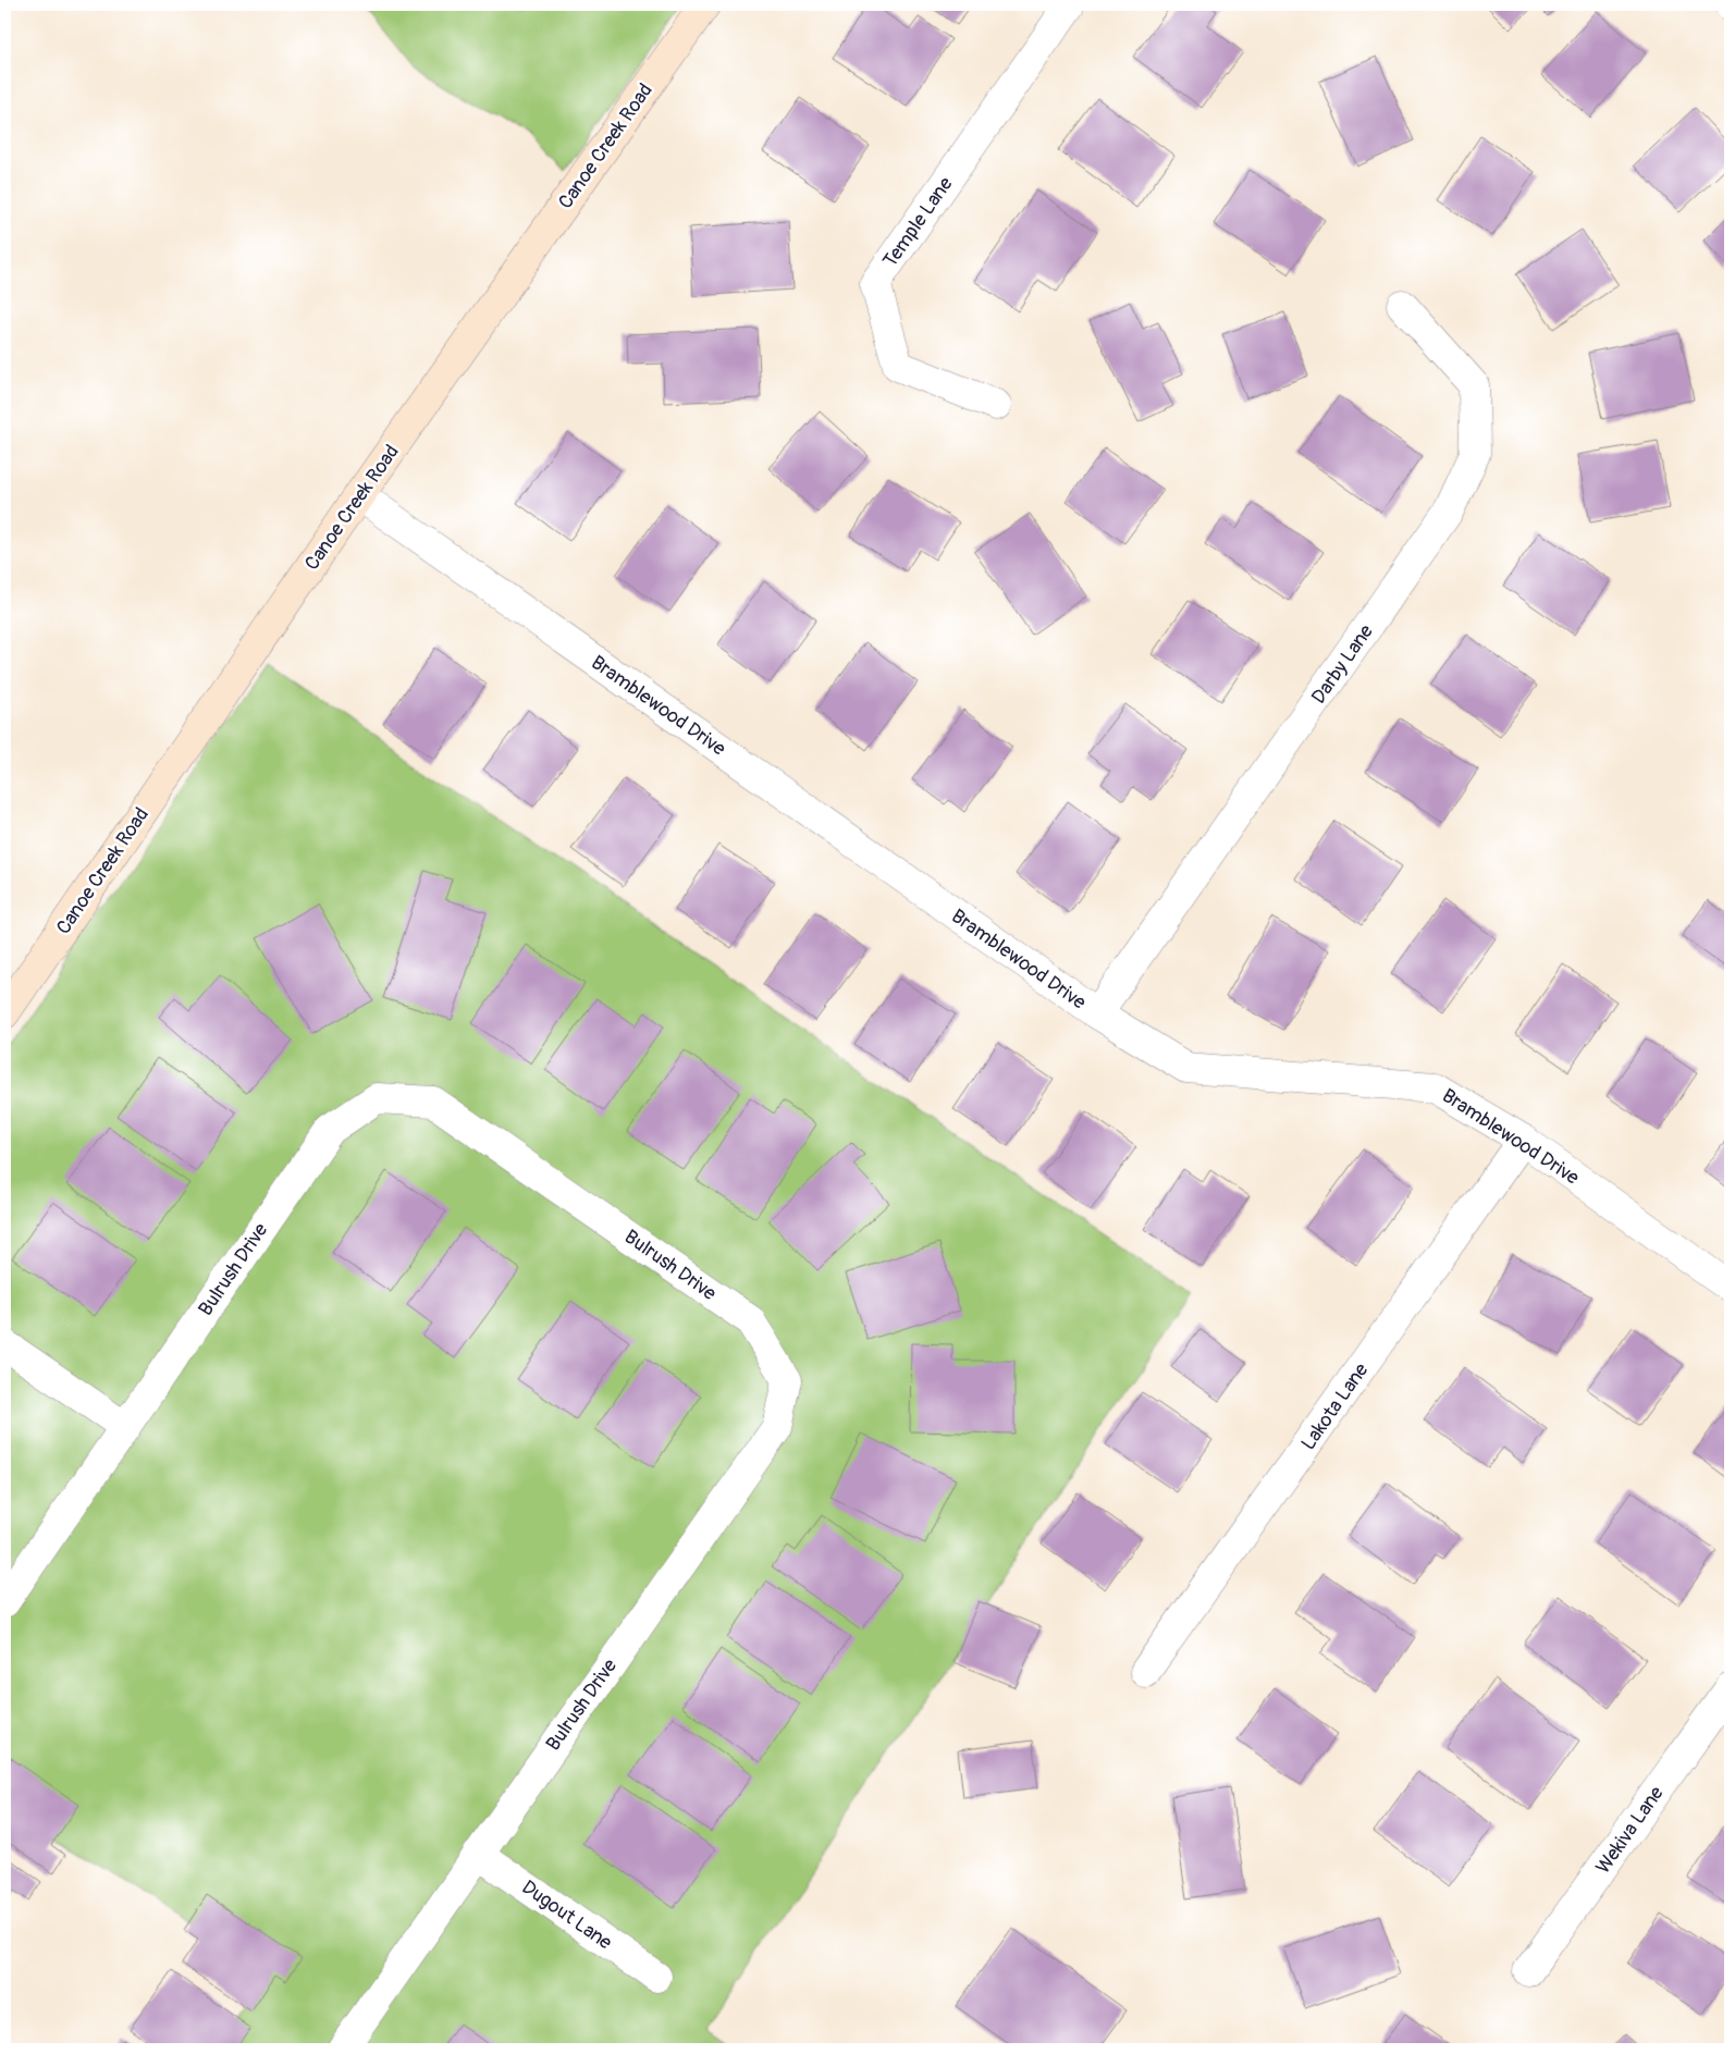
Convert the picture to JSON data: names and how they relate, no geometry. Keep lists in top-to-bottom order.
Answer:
{
  "streets": {
    "main road": ["Canoe Creek Road"],
    "street": [
      "Temple Lane",
      "Darby Lane",
      "Bramblewood Drive",
      "Bulrush Drive",
      "Lakota Lane",
      "Wekiva Lane",
      "Dugout Lane"
    ]
  },
  "crossings": [
    ["Canoe Creek Road", "Bramblewood Drive"],
    ["Darby Lane", "Bramblewood Drive"],
    ["Bramblewood Drive", "Lakota Lane"],
    ["Bulrush Drive", "Dugout Lane"]
  ]
}
